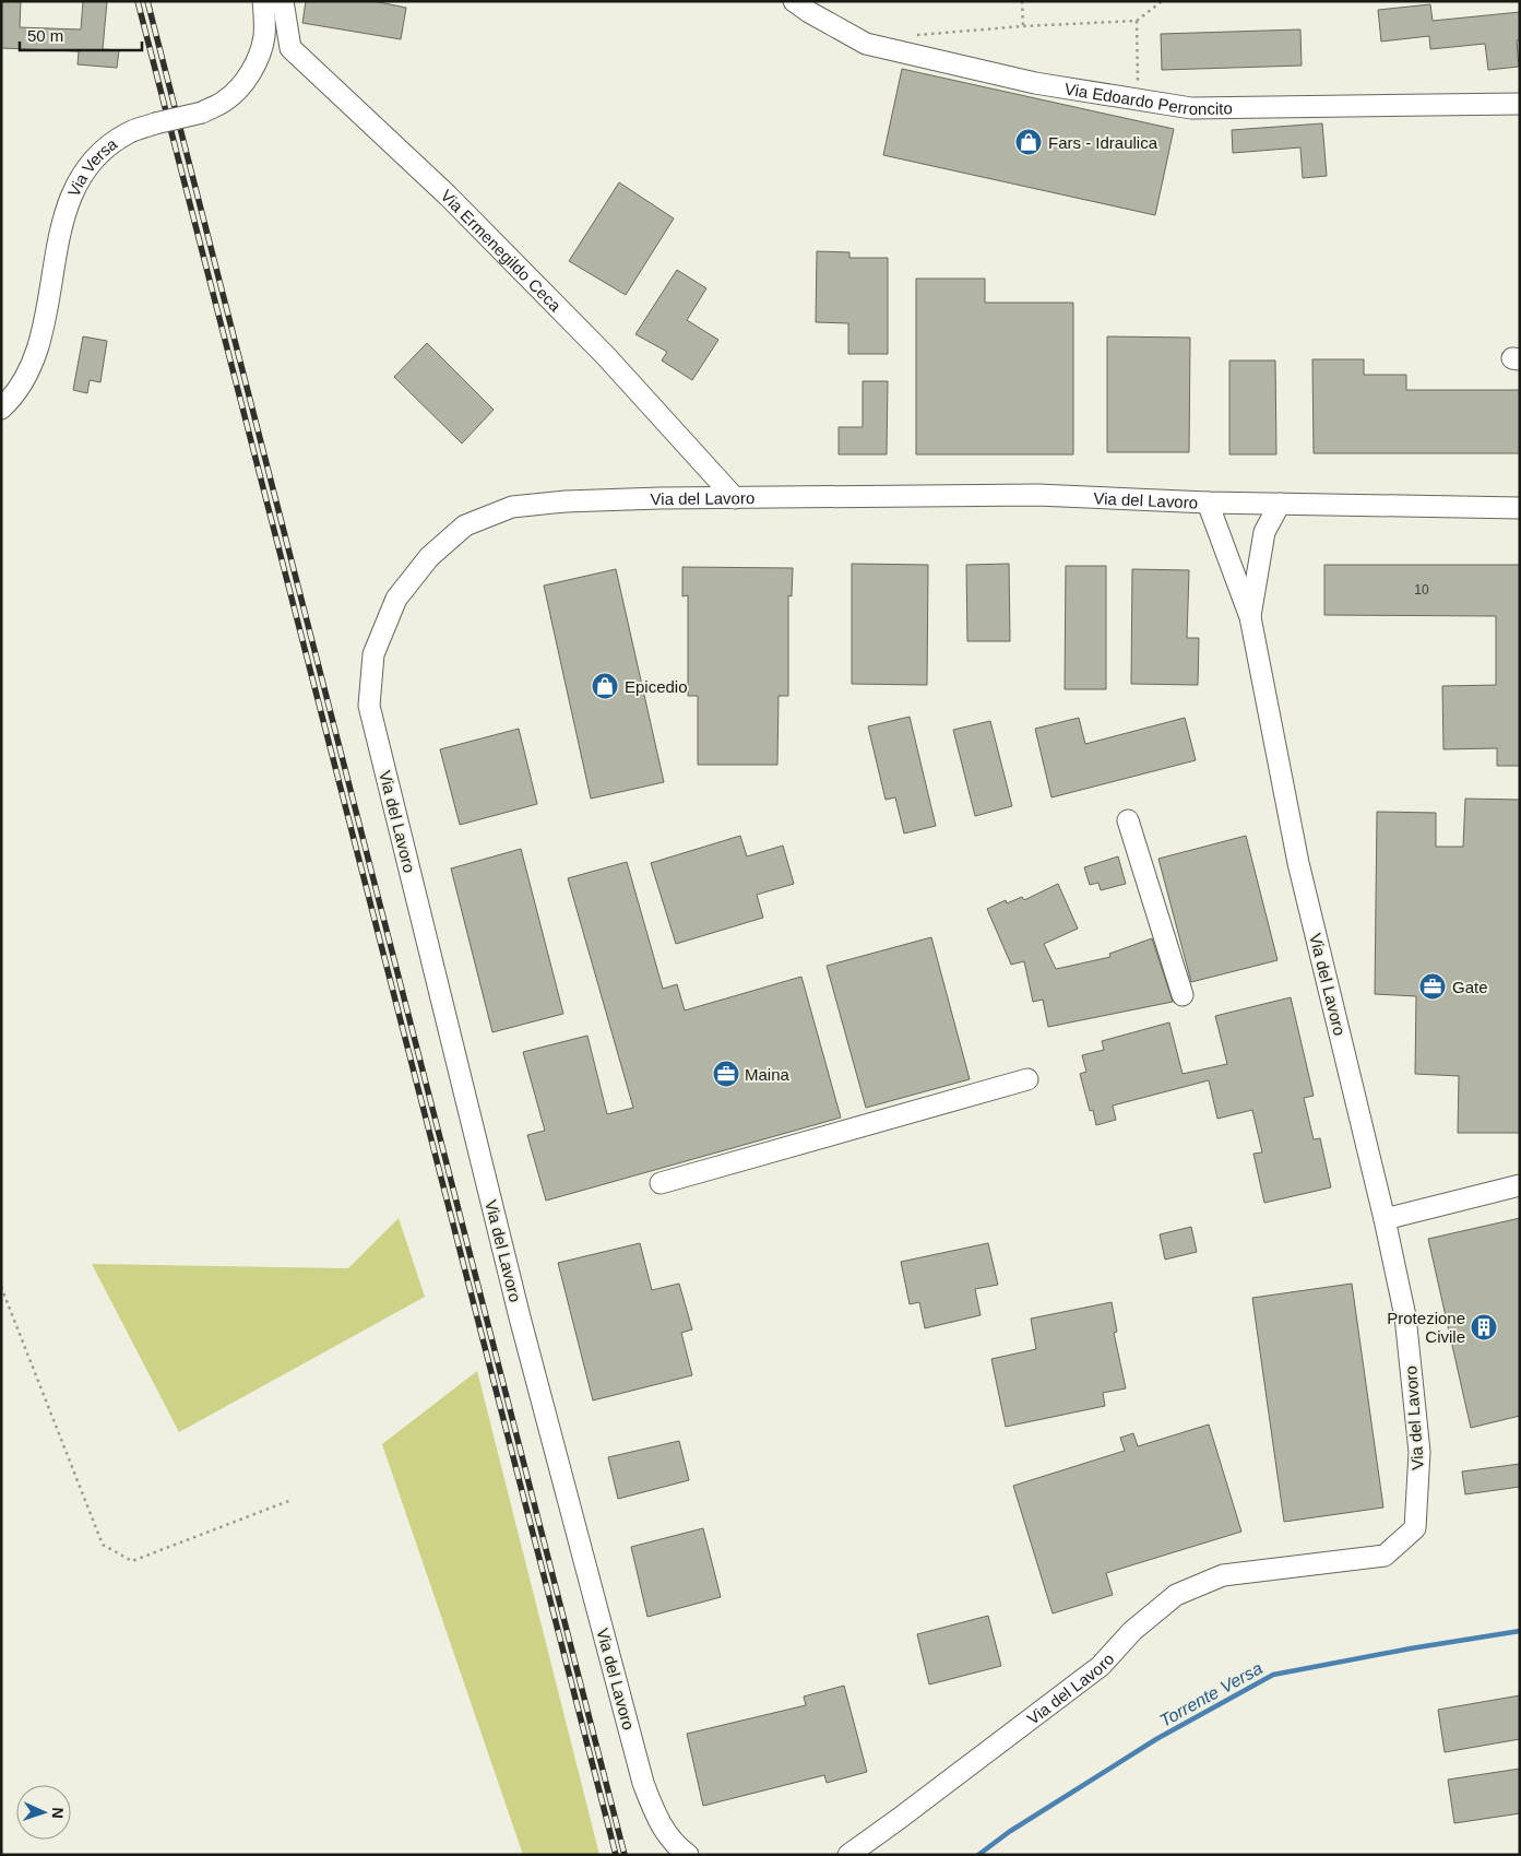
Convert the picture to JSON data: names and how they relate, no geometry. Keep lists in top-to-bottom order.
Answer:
{
  "streets": {
    "street": [
      "Via Edoardo Perroncito",
      "Via Versa",
      "Via Ermenegildo Ceca",
      "Via del Lavoro"
    ]
  },
  "crossings": [
    ["Via Ermenegildo Ceca", "Via del Lavoro"]
  ],
  "water": ["Torrente Versa"],
  "places": {
    "shop": ["Fars - Idraulica", "Epicedio"],
    "office": ["Gate", "Maina"],
    "building": ["Protezione Civile"]
  },
  "house_numbers": ["10"],
  "scale_bar": "50 m",
  "north": "right"
}
